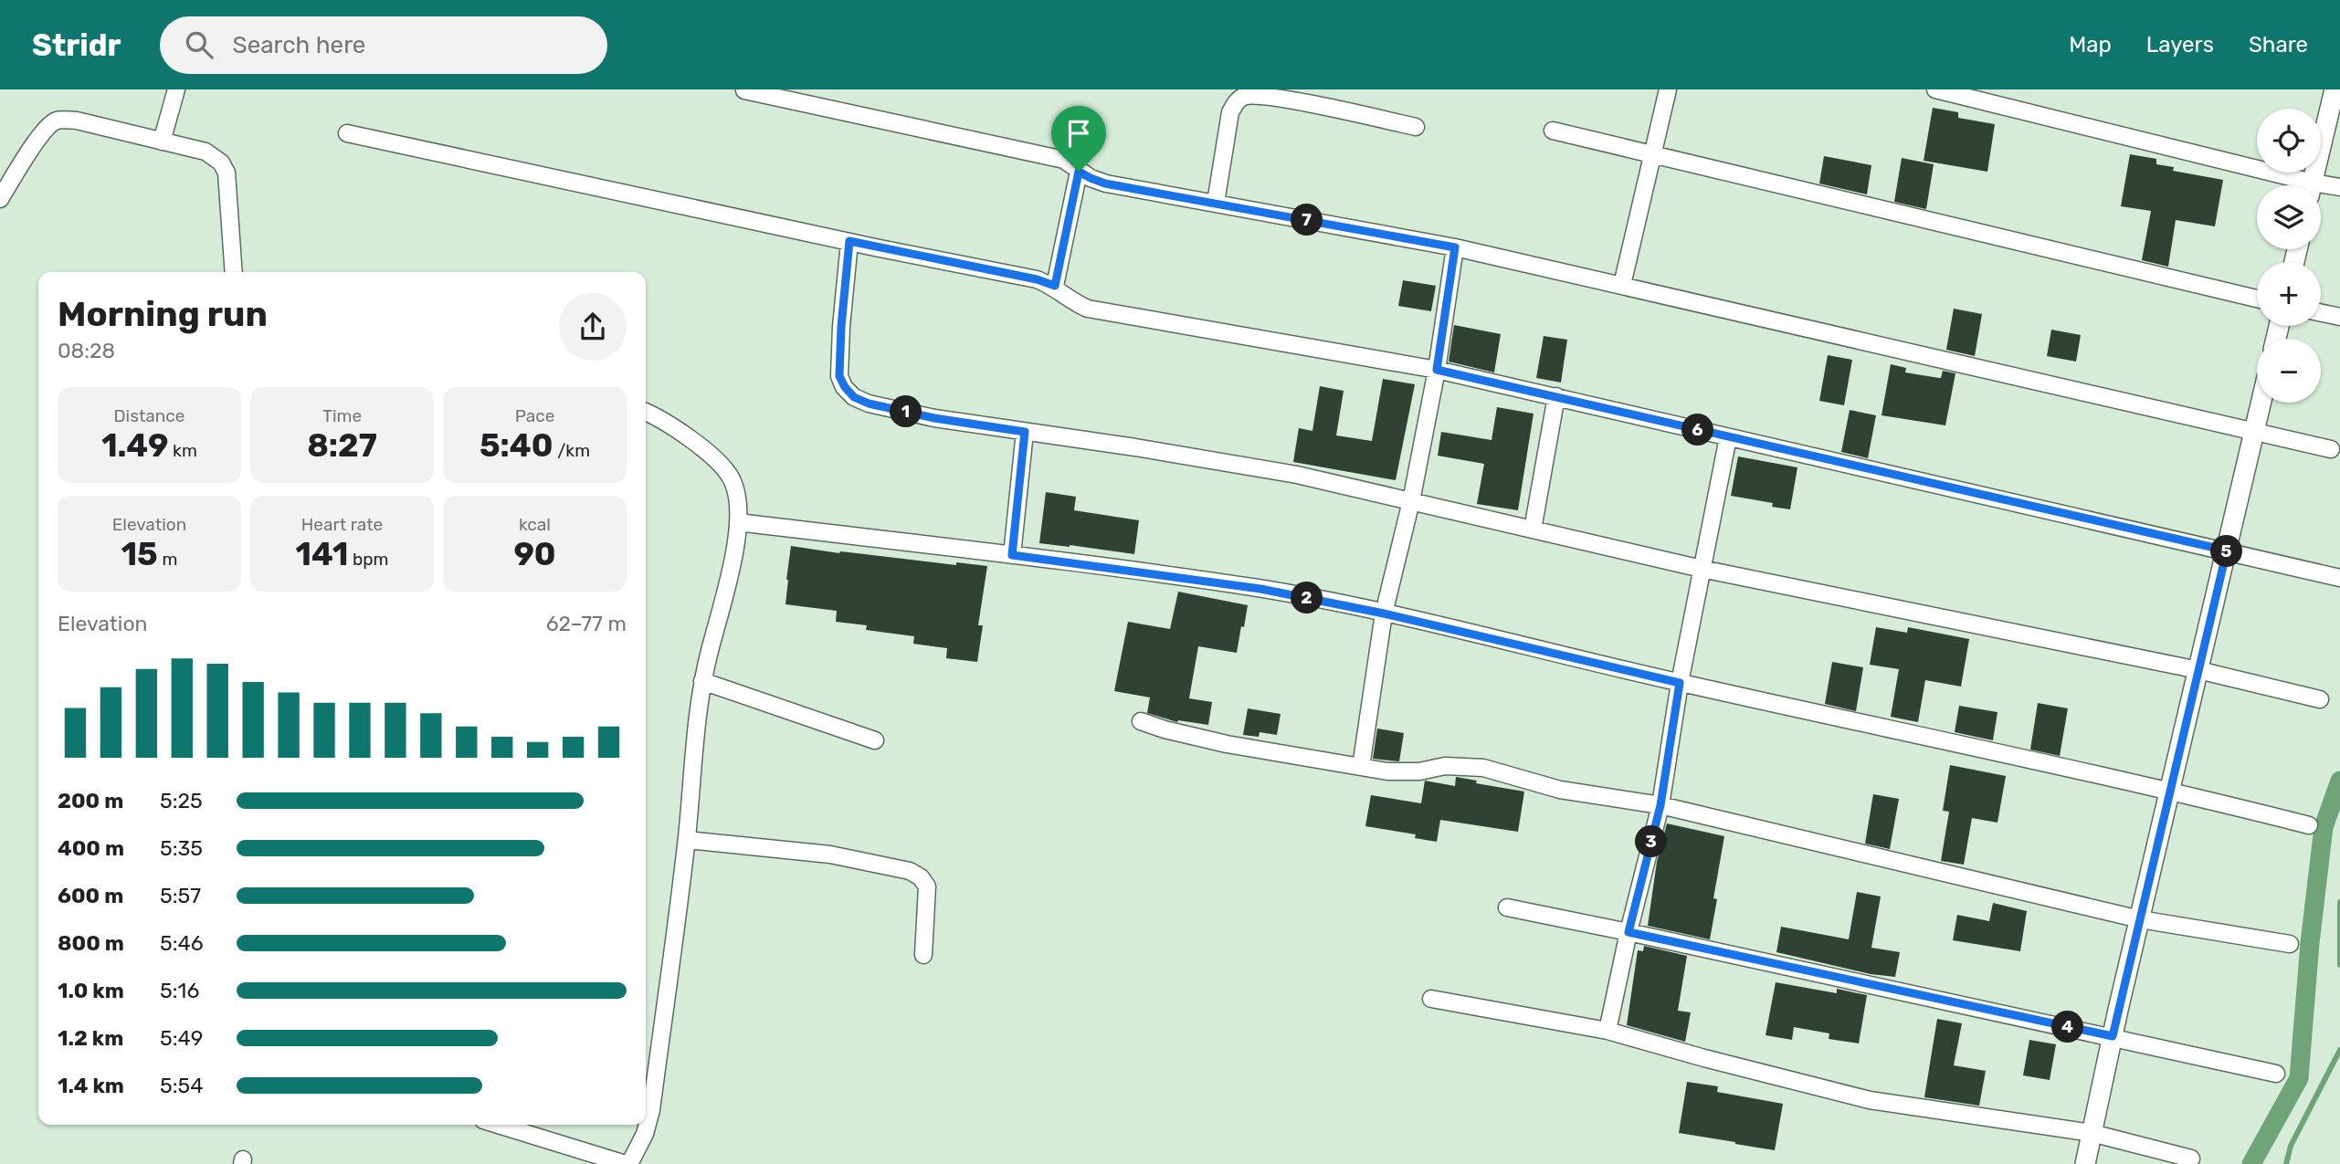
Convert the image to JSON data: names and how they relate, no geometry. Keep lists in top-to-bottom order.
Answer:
{
  "page": {
    "header": "Stridr",
    "search": "Search here",
    "nav": ["Map", "Layers", "Share"],
    "map_buttons": ["+", "−"],
    "pins": [
      "7",
      "1",
      "6",
      "5",
      "2",
      "3",
      "4"
    ],
    "heading": ["Morning run", "08:28"],
    "stats": [
      ["Distance", "1.49 km"],
      ["Time", "8:27"],
      ["Pace", "5:40 /km"],
      ["Elevation", "15 m"],
      ["Heart rate", "141 bpm"],
      ["kcal", "90"]
    ],
    "chart": ["Elevation", "62–77 m"],
    "list": [
      {
        "name": "200 m",
        "note": "5:25"
      },
      {
        "name": "400 m",
        "note": "5:35"
      },
      {
        "name": "600 m",
        "note": "5:57"
      },
      {
        "name": "800 m",
        "note": "5:46"
      },
      {
        "name": "1.0 km",
        "note": "5:16"
      },
      {
        "name": "1.2 km",
        "note": "5:49"
      },
      {
        "name": "1.4 km",
        "note": "5:54"
      }
    ]
  }
}
